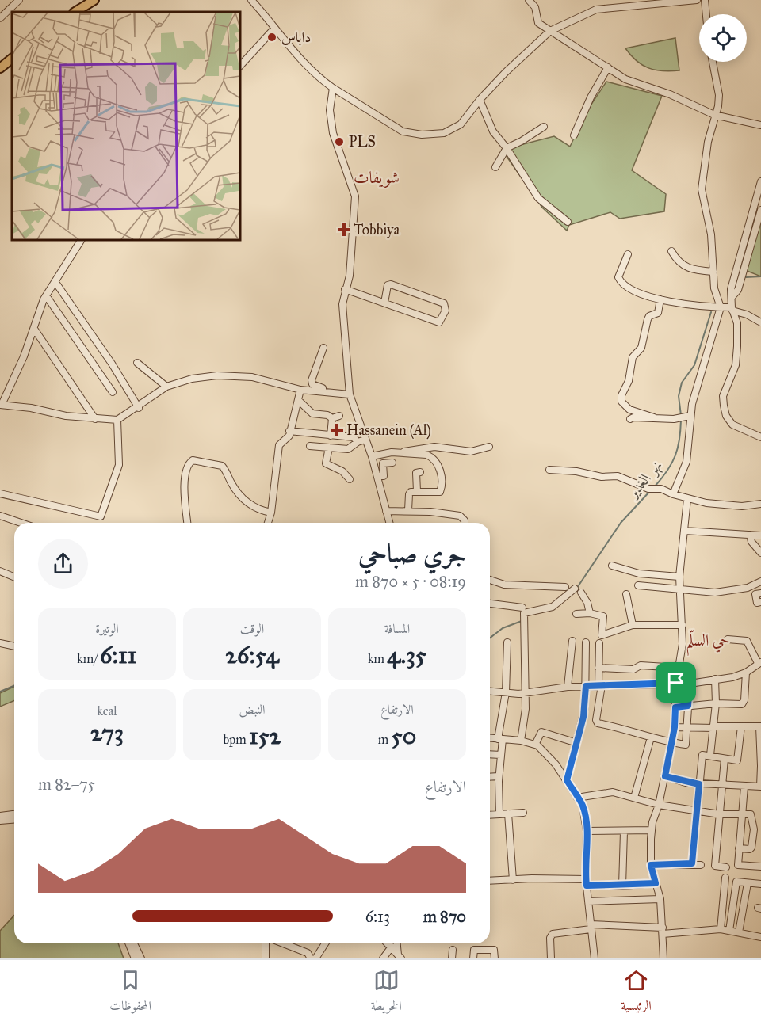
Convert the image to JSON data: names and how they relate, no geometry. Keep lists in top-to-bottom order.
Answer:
{
  "districts": ["شويفات", "حي السلّم"],
  "water": ["نهر الغدير"],
  "places": {
    "other": ["داباس", "PLS"],
    "health": ["Tobbiya", "Hassanein (Al)"]
  },
  "page": {
    "heading": ["جري صباحي", "08:19 · 5 × 870 m"],
    "stats": [
      ["المسافة", "4.35 km"],
      ["الوقت", "26:54"],
      ["الوتيرة", "6:11 /km"],
      ["الارتفاع", "50 m"],
      ["النبض", "152 bpm"],
      ["kcal", "273"]
    ],
    "chart": ["الارتفاع", "75–82 m"],
    "list": [
      {
        "name": "870 m",
        "note": "6:13"
      }
    ],
    "tabs": ["الرئيسية", "الخريطة", "المحفوظات"]
  }
}
